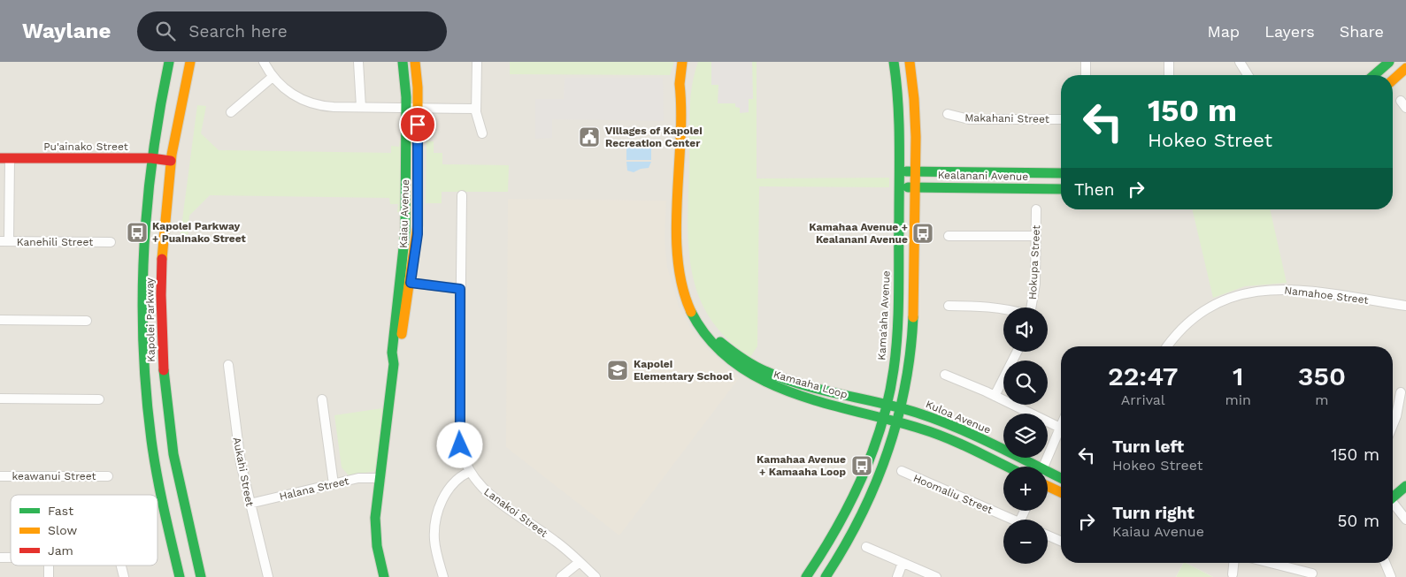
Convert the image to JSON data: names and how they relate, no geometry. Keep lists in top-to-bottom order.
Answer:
{
  "streets": {
    "street": [
      "Makahani Street",
      "Pu'ainako Street",
      "Kealanani Avenue",
      "Kaiau Avenue",
      "Kanehili Street",
      "Hokupa Street",
      "Namahoe Street",
      "Kama'aha Avenue",
      "Kapolei Parkway",
      "Kamaaha Loop",
      "Kuloa Avenue",
      "Aukahi Street",
      "keawanui Street",
      "Halana Street",
      "Hoomaliu Street",
      "Lanakoi Street"
    ]
  },
  "crossings": [
    ["Pu'ainako Street", "Kapolei Parkway"],
    ["Kealanani Avenue", "Kama'aha Avenue"],
    ["Kaiau Avenue", "Halana Street"],
    ["Kama'aha Avenue", "Kamaaha Loop"],
    ["Kama'aha Avenue", "Kuloa Avenue"],
    ["Kamaaha Loop", "Kuloa Avenue"],
    ["Aukahi Street", "Halana Street"]
  ],
  "places": {
    "public building": ["Villages of Kapolei Recreation Center"],
    "bus stop": ["Kapolei Parkway + Puainako Street", "Kamahaa Avenue + Kealanani Avenue", "Kamahaa Avenue + Kamaaha Loop"],
    "school or university": ["Kapolei Elementary School"]
  },
  "legend": ["Fast", "Slow", "Jam"],
  "page": {
    "header": "Waylane",
    "search": "Search here",
    "nav": ["Map", "Layers", "Share"],
    "turn": ["150 m", "Hokeo Street"],
    "then": "Then",
    "map_buttons": ["+", "−"],
    "eta": [
      "22:47",
      "Arrival",
      "1",
      "min",
      "350",
      "m"
    ],
    "list": [
      {
        "name": "Turn left",
        "note": "Hokeo Street",
        "value": "150 m"
      },
      {
        "name": "Turn right",
        "note": "Kaiau Avenue",
        "value": "50 m"
      }
    ]
  }
}
